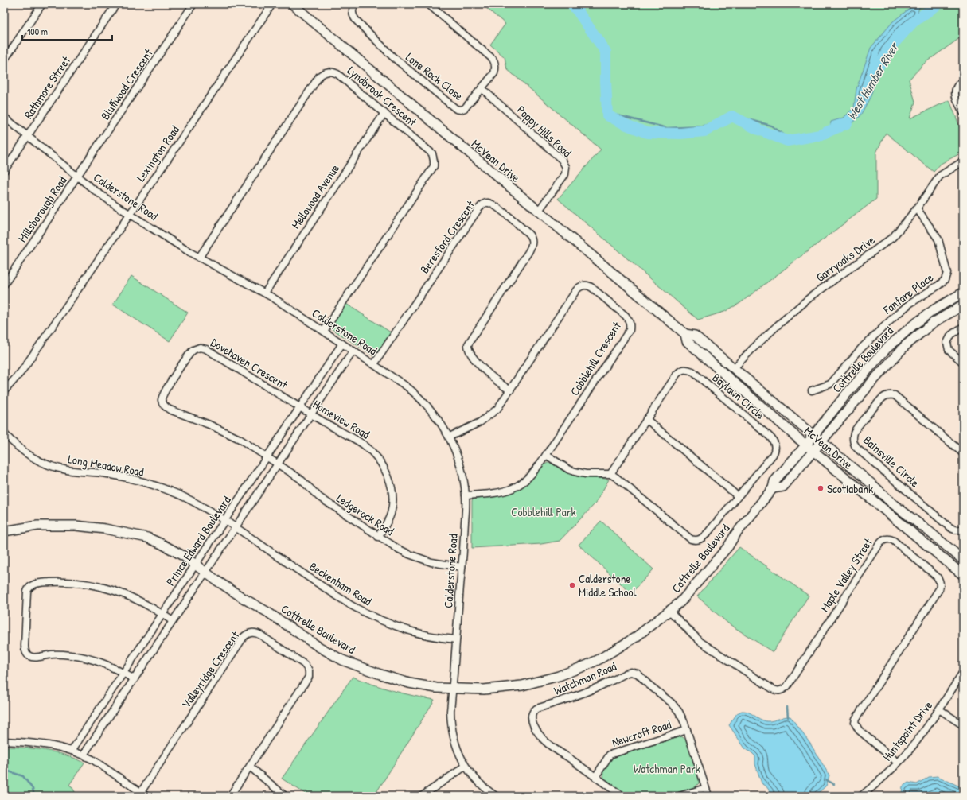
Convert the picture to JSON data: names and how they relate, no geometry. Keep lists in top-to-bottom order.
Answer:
{
  "streets": {
    "main road": ["McVean Drive", "Cottrelle Boulevard"],
    "street": [
      "Lone Rock Close",
      "Bluffwood Crescent",
      "Rathmore Street",
      "Lyndbrook Crescent",
      "Poppy Hills Road",
      "Lexington Road",
      "Calderstone Road",
      "Mellowood Avenue",
      "Millsborough Road",
      "Beresford Crescent",
      "Garryoaks Drive",
      "Fanfare Place",
      "Cobblehill Crescent",
      "Dovehaven Crescent",
      "Baylawn Circle",
      "Homeview Road",
      "Bainsville Circle",
      "Long Meadow Road",
      "Ledgerock Road",
      "Prince Edward Boulevard",
      "Maple Valley Street",
      "Beckenham Road",
      "Valleyridge Crescent",
      "Watchman Road",
      "Huntspoint Drive",
      "Newcroft Road"
    ]
  },
  "crossings": [
    ["Lone Rock Close", "Poppy Hills Road"],
    ["Bluffwood Crescent", "Calderstone Road"],
    ["Bluffwood Crescent", "Millsborough Road"],
    ["Rathmore Street", "Calderstone Road"],
    ["Lyndbrook Crescent", "Calderstone Road"],
    ["Lyndbrook Crescent", "Mellowood Avenue"],
    ["Poppy Hills Road", "McVean Drive"],
    ["Lexington Road", "Calderstone Road"],
    ["McVean Drive", "Garryoaks Drive"],
    ["McVean Drive", "Cottrelle Boulevard"],
    ["Calderstone Road", "Mellowood Avenue"],
    ["Calderstone Road", "Millsborough Road"],
    ["Calderstone Road", "Beresford Crescent"],
    ["Calderstone Road", "Cobblehill Crescent"],
    ["Calderstone Road", "Cottrelle Boulevard"],
    ["Calderstone Road", "Ledgerock Road"],
    ["Calderstone Road", "Prince Edward Boulevard"],
    ["Calderstone Road", "Beckenham Road"],
    ["Beresford Crescent", "Cobblehill Crescent"],
    ["Garryoaks Drive", "Fanfare Place"],
    ["Cottrelle Boulevard", "Prince Edward Boulevard"],
    ["Cottrelle Boulevard", "Maple Valley Street"],
    ["Dovehaven Crescent", "Homeview Road"],
    ["Dovehaven Crescent", "Ledgerock Road"],
    ["Dovehaven Crescent", "Prince Edward Boulevard"],
    ["Homeview Road", "Ledgerock Road"],
    ["Homeview Road", "Prince Edward Boulevard"],
    ["Long Meadow Road", "Prince Edward Boulevard"],
    ["Long Meadow Road", "Beckenham Road"],
    ["Ledgerock Road", "Prince Edward Boulevard"],
    ["Prince Edward Boulevard", "Beckenham Road"],
    ["Maple Valley Street", "Huntspoint Drive"],
    ["Watchman Road", "Newcroft Road"]
  ],
  "water": ["West Humber River"],
  "parks": ["Cobblehill Park", "Watchman Park"],
  "places": ["Scotiabank", "Calderstone Middle School"],
  "scale_bar": "100 m"
}
